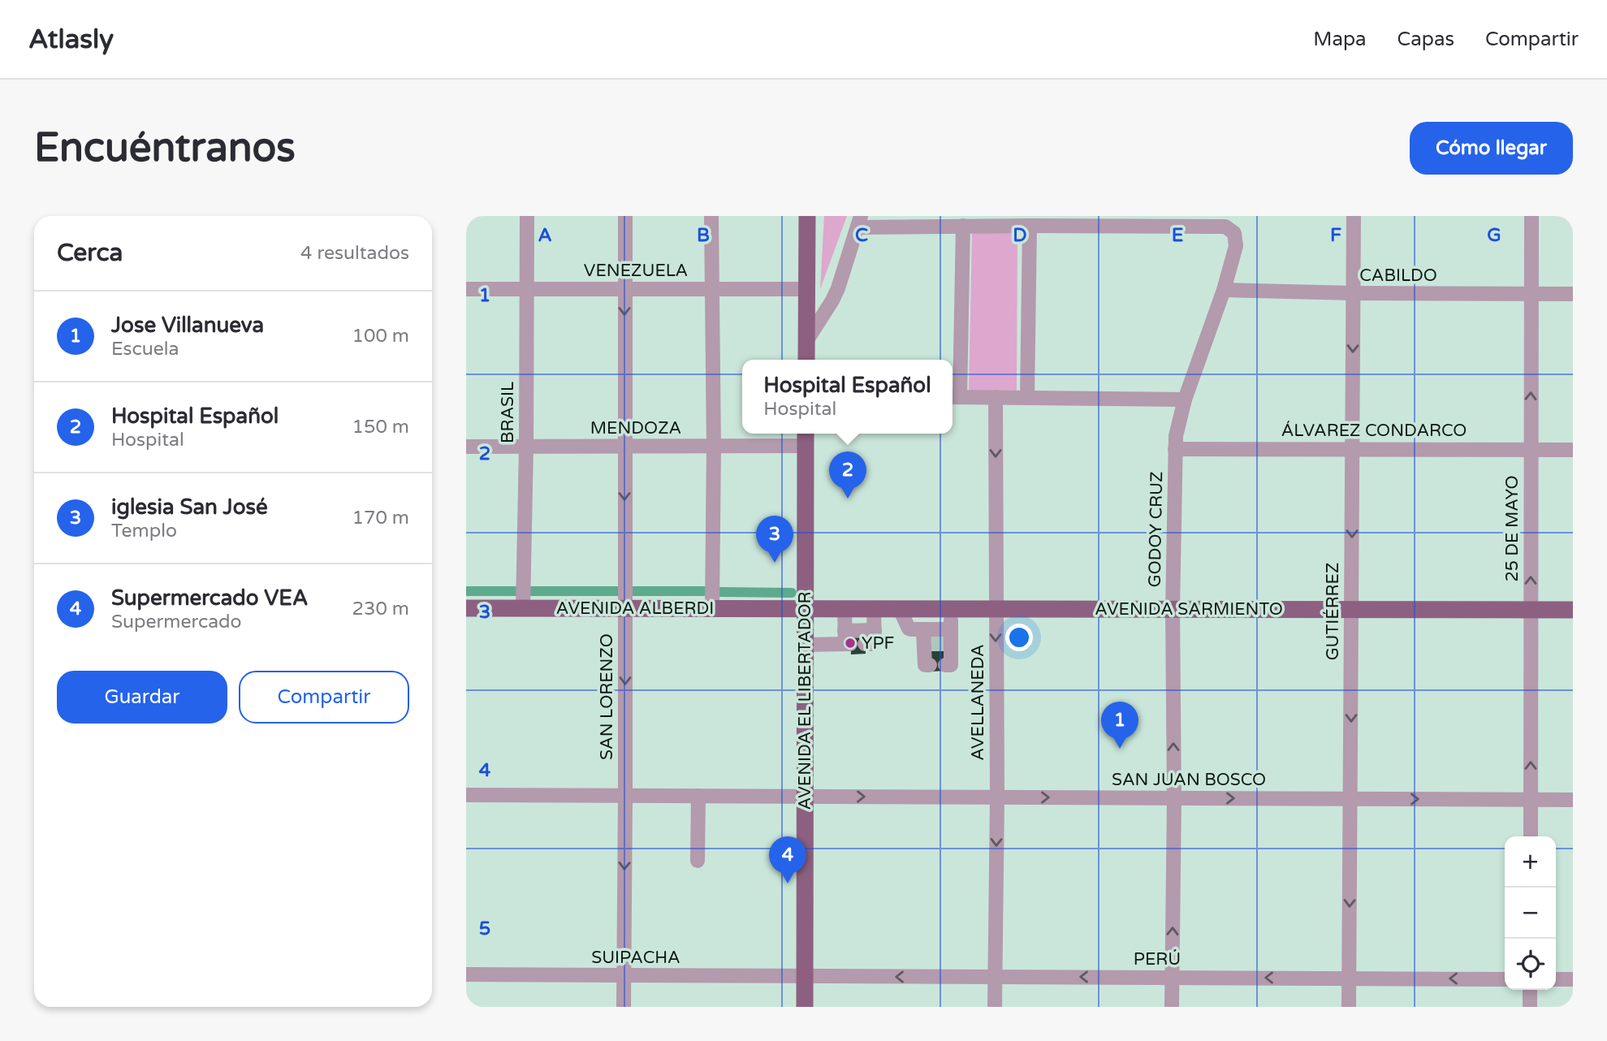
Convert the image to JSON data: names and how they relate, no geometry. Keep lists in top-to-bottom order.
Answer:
{
  "streets": {
    "main road": ["AVENIDA ALBERDI", "AVENIDA SARMIENTO", "AVENIDA EL LIBERTADOR"],
    "street": [
      "VENEZUELA",
      "CABILDO",
      "BRASIL",
      "MENDOZA",
      "ÁLVAREZ CONDARCO",
      "25 DE MAYO",
      "GODOY CRUZ",
      "GUTIÉRREZ",
      "SAN LORENZO",
      "AVELLANEDA",
      "SAN JUAN BOSCO",
      "SUIPACHA",
      "PERÚ"
    ]
  },
  "crossings": [
    ["VENEZUELA", "BRASIL"],
    ["VENEZUELA", "SAN LORENZO"],
    ["CABILDO", "25 DE MAYO"],
    ["CABILDO", "GODOY CRUZ"],
    ["CABILDO", "GUTIÉRREZ"],
    ["BRASIL", "MENDOZA"],
    ["BRASIL", "AVENIDA ALBERDI"],
    ["MENDOZA", "SAN LORENZO"],
    ["MENDOZA", "AVENIDA EL LIBERTADOR"],
    ["ÁLVAREZ CONDARCO", "25 DE MAYO"],
    ["ÁLVAREZ CONDARCO", "GODOY CRUZ"],
    ["ÁLVAREZ CONDARCO", "GUTIÉRREZ"],
    ["25 DE MAYO", "AVENIDA SARMIENTO"],
    ["25 DE MAYO", "SAN JUAN BOSCO"],
    ["GODOY CRUZ", "AVENIDA SARMIENTO"],
    ["GODOY CRUZ", "SAN JUAN BOSCO"],
    ["GODOY CRUZ", "PERÚ"],
    ["AVENIDA ALBERDI", "AVENIDA SARMIENTO"],
    ["AVENIDA ALBERDI", "SAN LORENZO"],
    ["AVENIDA ALBERDI", "AVENIDA EL LIBERTADOR"],
    ["AVENIDA SARMIENTO", "GUTIÉRREZ"],
    ["AVENIDA SARMIENTO", "AVENIDA EL LIBERTADOR"],
    ["AVENIDA SARMIENTO", "AVELLANEDA"],
    ["GUTIÉRREZ", "SAN JUAN BOSCO"],
    ["GUTIÉRREZ", "PERÚ"],
    ["SAN LORENZO", "SAN JUAN BOSCO"],
    ["SAN LORENZO", "SUIPACHA"],
    ["AVENIDA EL LIBERTADOR", "SAN JUAN BOSCO"],
    ["AVENIDA EL LIBERTADOR", "SUIPACHA"],
    ["AVENIDA EL LIBERTADOR", "PERÚ"],
    ["AVELLANEDA", "SAN JUAN BOSCO"],
    ["AVELLANEDA", "PERÚ"],
    ["SUIPACHA", "PERÚ"]
  ],
  "one_way": [
    "25 DE MAYO",
    "GODOY CRUZ",
    "GUTIÉRREZ",
    "AVELLANEDA",
    "SAN JUAN BOSCO",
    "PERÚ"
  ],
  "places": ["YPF"],
  "page": {
    "header": "Atlasly",
    "nav": ["Mapa", "Capas", "Compartir"],
    "buttons": [
      "Cómo llegar",
      ["Guardar", "Compartir"]
    ],
    "title": "Encuéntranos",
    "heading": ["Cerca", "4 resultados"],
    "list": [
      {
        "mark": "1",
        "name": "Jose Villanueva",
        "note": "Escuela",
        "value": "100 m"
      },
      {
        "mark": "2",
        "name": "Hospital Español",
        "note": "Hospital",
        "value": "150 m"
      },
      {
        "mark": "3",
        "name": "iglesia San José",
        "note": "Templo",
        "value": "170 m"
      },
      {
        "mark": "4",
        "name": "Supermercado VEA",
        "note": "Supermercado",
        "value": "230 m"
      }
    ],
    "popup": ["Hospital Español", "Hospital"],
    "pins": [
      "2",
      "3",
      "1",
      "4"
    ],
    "map_buttons": ["+", "−"]
  },
  "grid": {
    "columns": [
      "A",
      "B",
      "C",
      "D",
      "E",
      "F",
      "G"
    ],
    "rows": [
      "1",
      "2",
      "3",
      "4",
      "5"
    ]
  }
}
